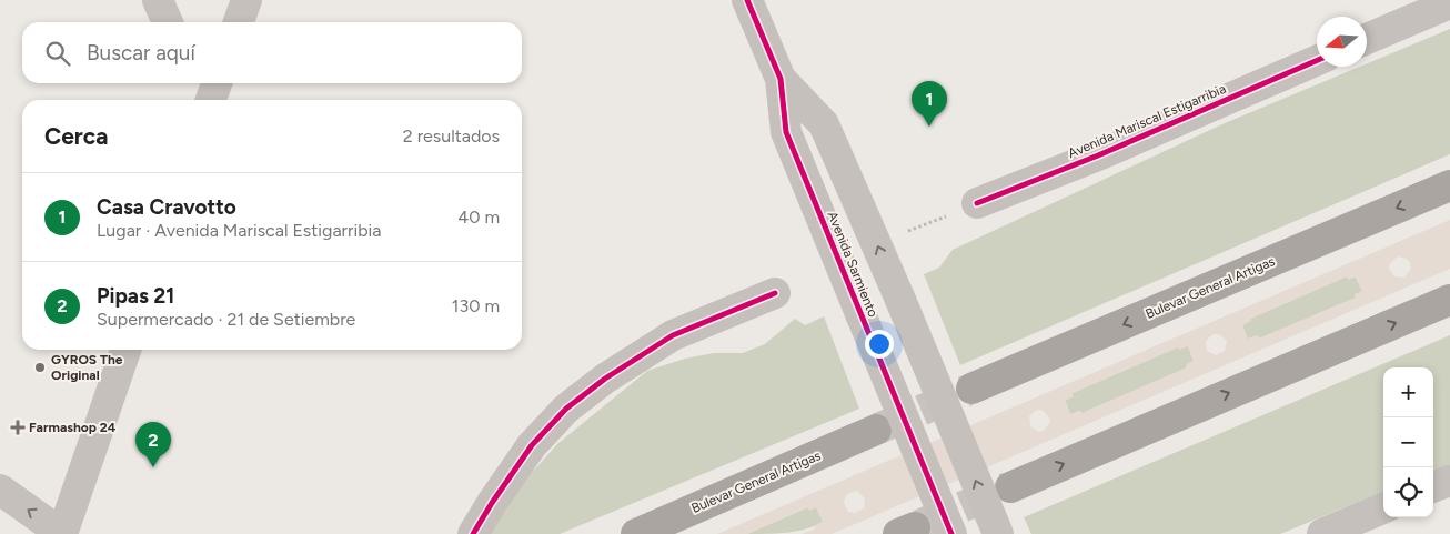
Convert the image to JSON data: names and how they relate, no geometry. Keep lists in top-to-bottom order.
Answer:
{
  "streets": {
    "main road": ["Bulevar General Artigas"],
    "street": ["Avenida Mariscal Estigarribia", "Avenida Sarmiento"]
  },
  "places": {
    "other": ["GYROS The Original"],
    "health": ["Farmashop 24"]
  },
  "north": "left",
  "page": {
    "search": "Buscar aquí",
    "pins": ["1", "2"],
    "heading": ["Cerca", "2 resultados"],
    "list": [
      {
        "mark": "1",
        "name": "Casa Cravotto",
        "note": "Lugar · Avenida Mariscal Estigarribia",
        "value": "40 m"
      },
      {
        "mark": "2",
        "name": "Pipas 21",
        "note": "Supermercado · 21 de Setiembre",
        "value": "130 m"
      }
    ],
    "map_buttons": ["+", "−"]
  }
}
